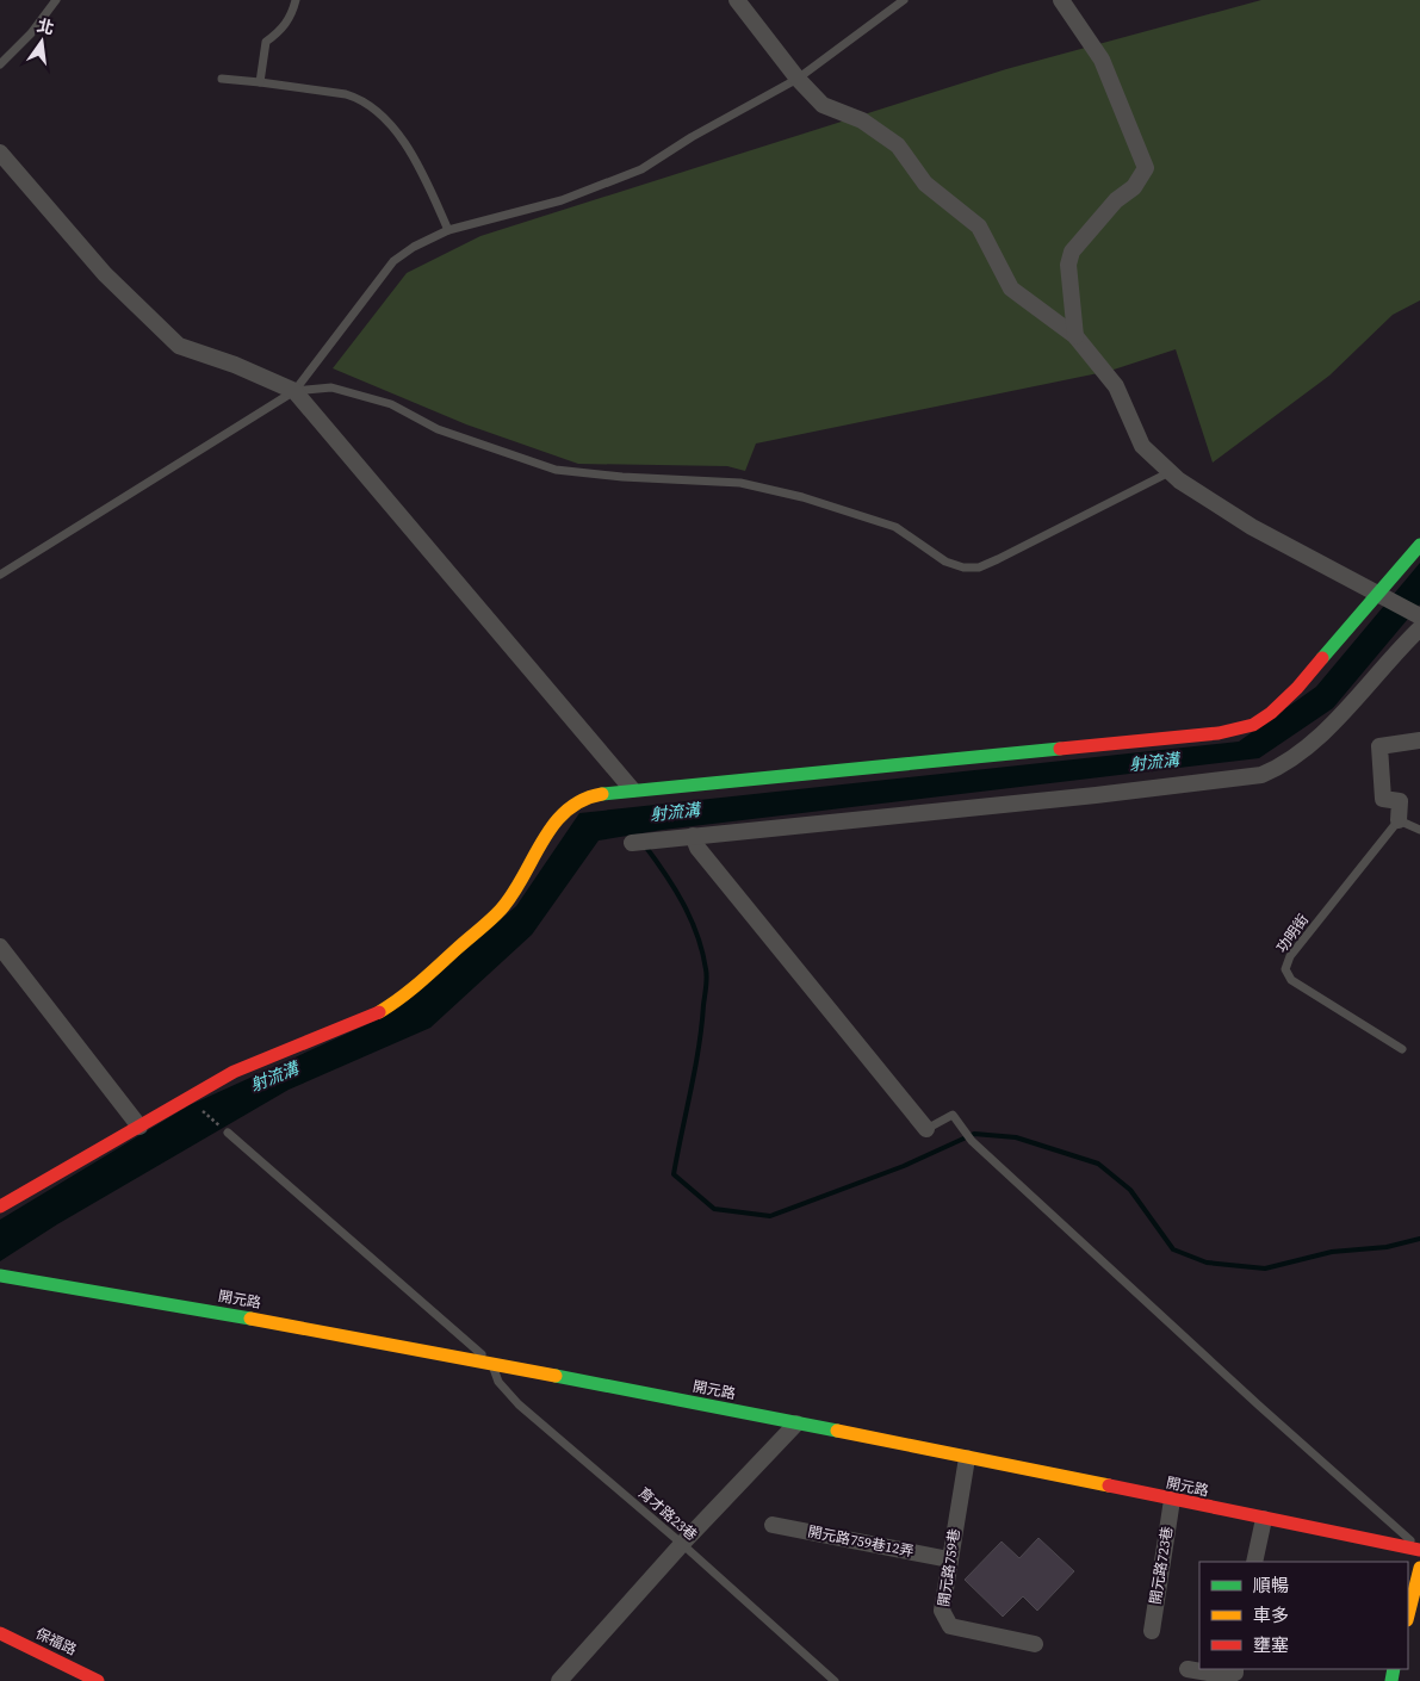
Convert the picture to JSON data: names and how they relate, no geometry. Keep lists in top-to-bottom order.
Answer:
{
  "streets": {
    "street": [
      "開元路",
      "開元路759巷12弄",
      "開元路723巷",
      "開元路759巷",
      "保福路"
    ],
    "lane": ["功明街", "育才路23巷"]
  },
  "crossings": [
    ["開元路", "育才路23巷"],
    ["開元路", "開元路723巷"],
    ["開元路", "開元路759巷"],
    ["開元路759巷12弄", "開元路759巷"]
  ],
  "water": ["射流溝"],
  "legend": ["順暢", "車多", "壅塞"],
  "north": "top"
}
